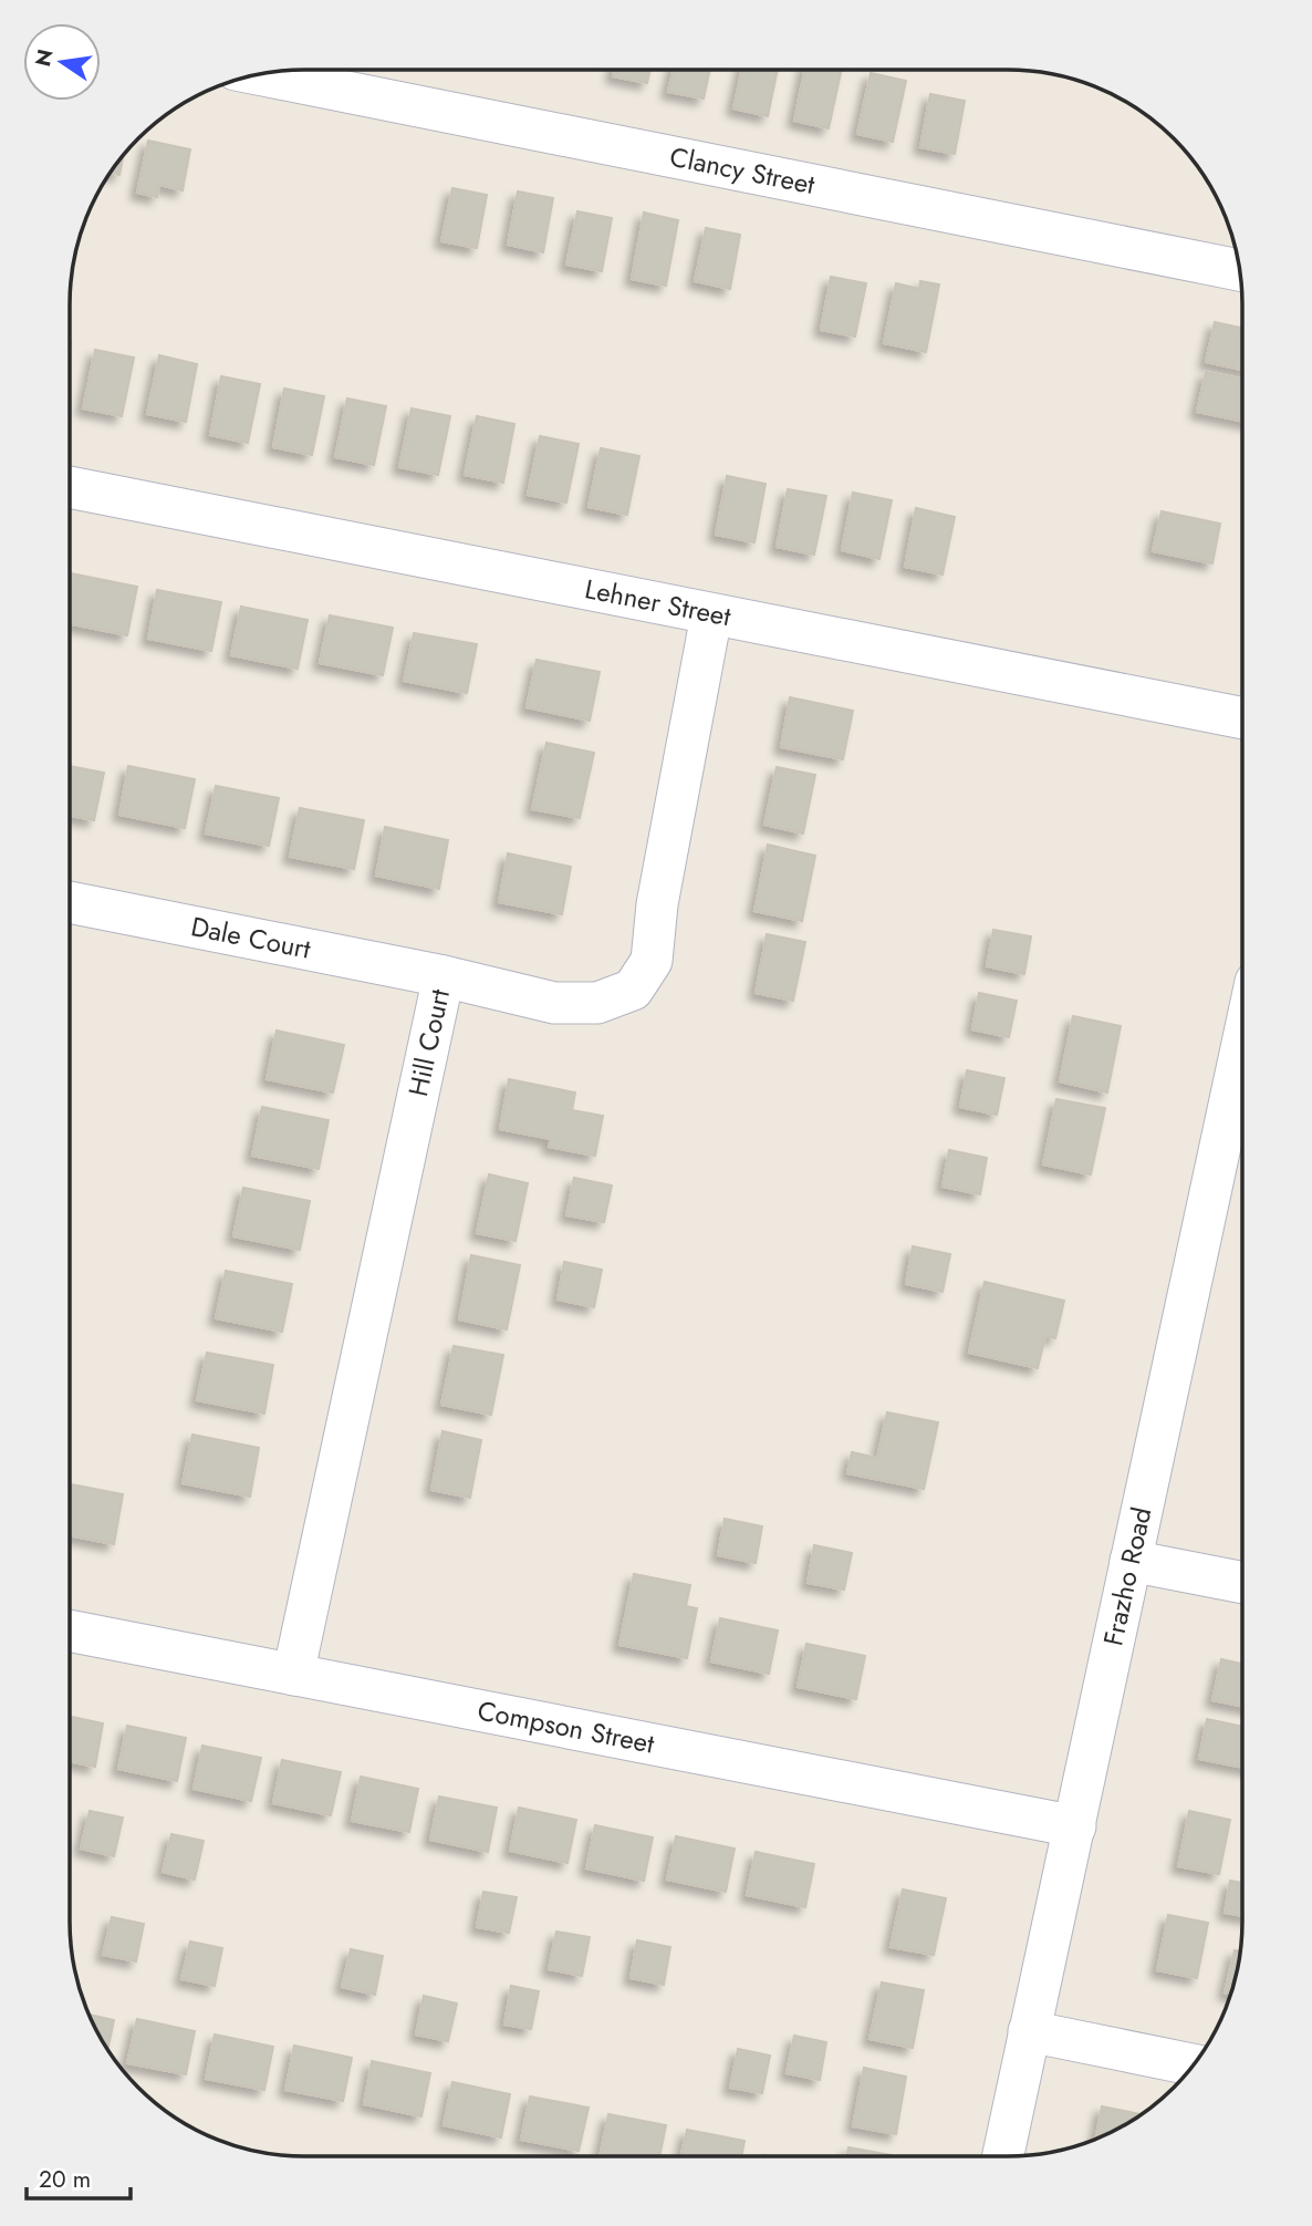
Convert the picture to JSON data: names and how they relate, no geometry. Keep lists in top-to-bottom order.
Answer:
{
  "streets": {
    "street": [
      "Clancy Street",
      "Lehner Street",
      "Dale Court",
      "Hill Court",
      "Frazho Road",
      "Compson Street"
    ]
  },
  "crossings": [
    ["Lehner Street", "Hill Court"],
    ["Dale Court", "Hill Court"],
    ["Hill Court", "Compson Street"],
    ["Frazho Road", "Compson Street"]
  ],
  "scale_bar": "20 m",
  "north": "left"
}
